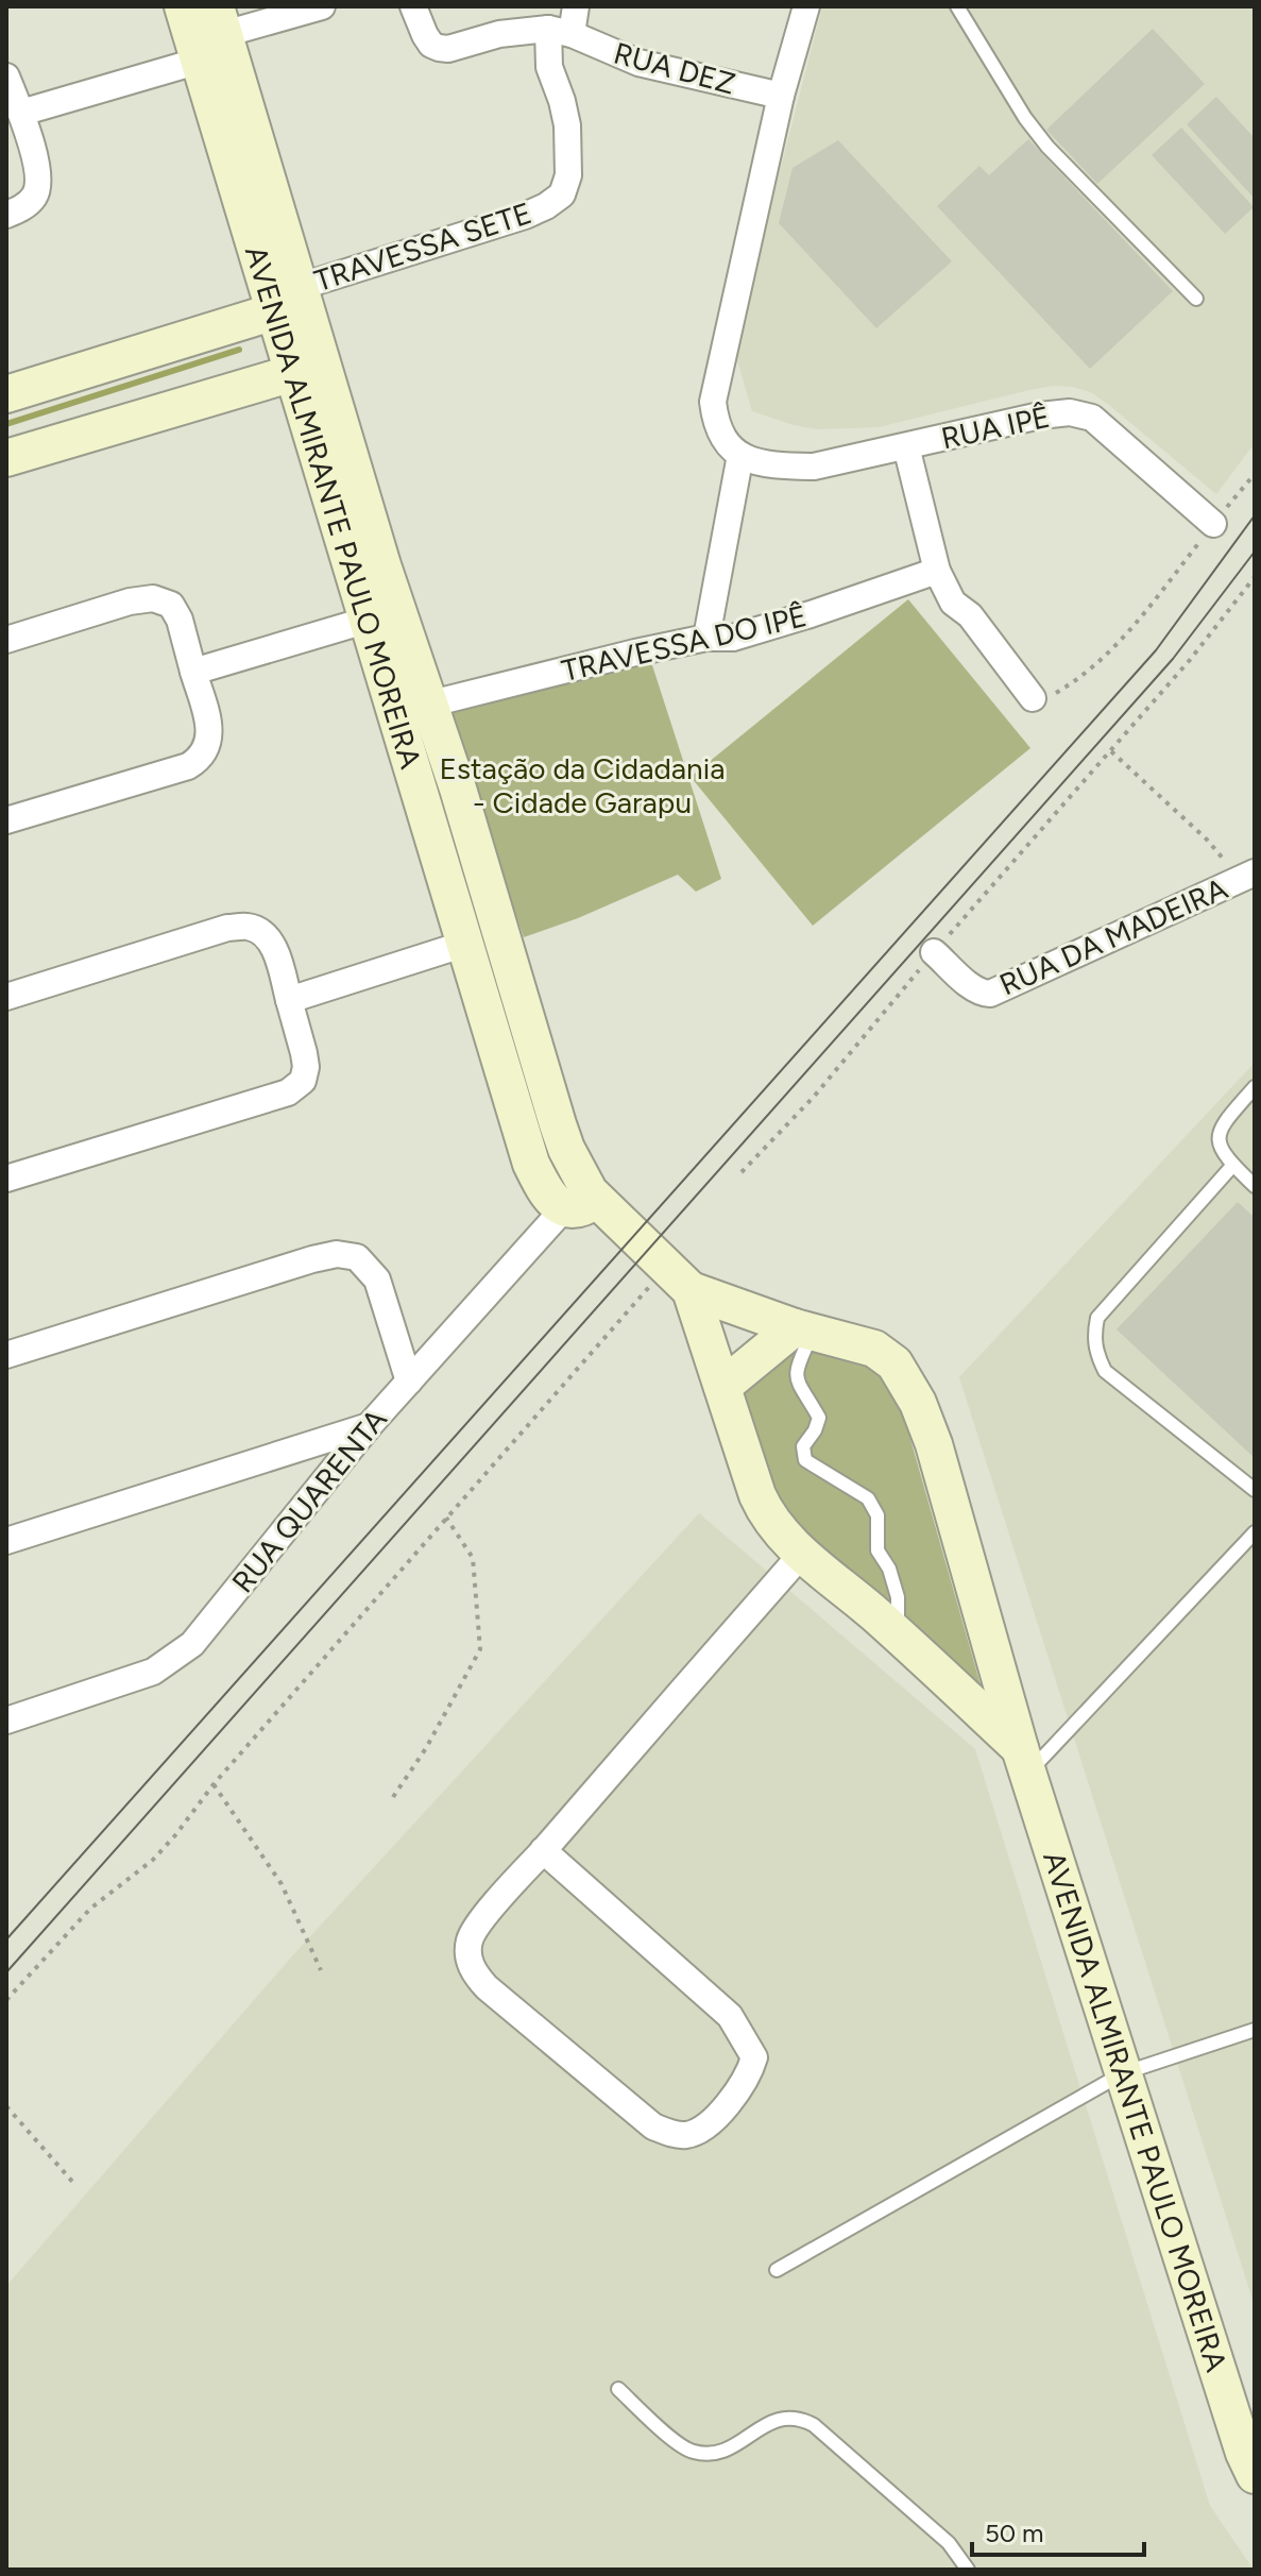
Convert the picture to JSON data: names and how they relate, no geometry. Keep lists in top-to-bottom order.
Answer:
{
  "streets": {
    "main road": ["AVENIDA ALMIRANTE PAULO MOREIRA"],
    "street": [
      "RUA DEZ",
      "TRAVESSA SETE",
      "RUA IPÊ",
      "TRAVESSA DO IPÊ",
      "RUA DA MADEIRA",
      "RUA QUARENTA"
    ]
  },
  "crossings": [
    ["RUA DEZ", "TRAVESSA SETE"],
    ["TRAVESSA SETE", "AVENIDA ALMIRANTE PAULO MOREIRA"],
    ["AVENIDA ALMIRANTE PAULO MOREIRA", "TRAVESSA DO IPÊ"],
    ["AVENIDA ALMIRANTE PAULO MOREIRA", "RUA QUARENTA"]
  ],
  "parks": ["Estação da Cidadania - Cidade Garapu"],
  "scale_bar": "50 m"
}
